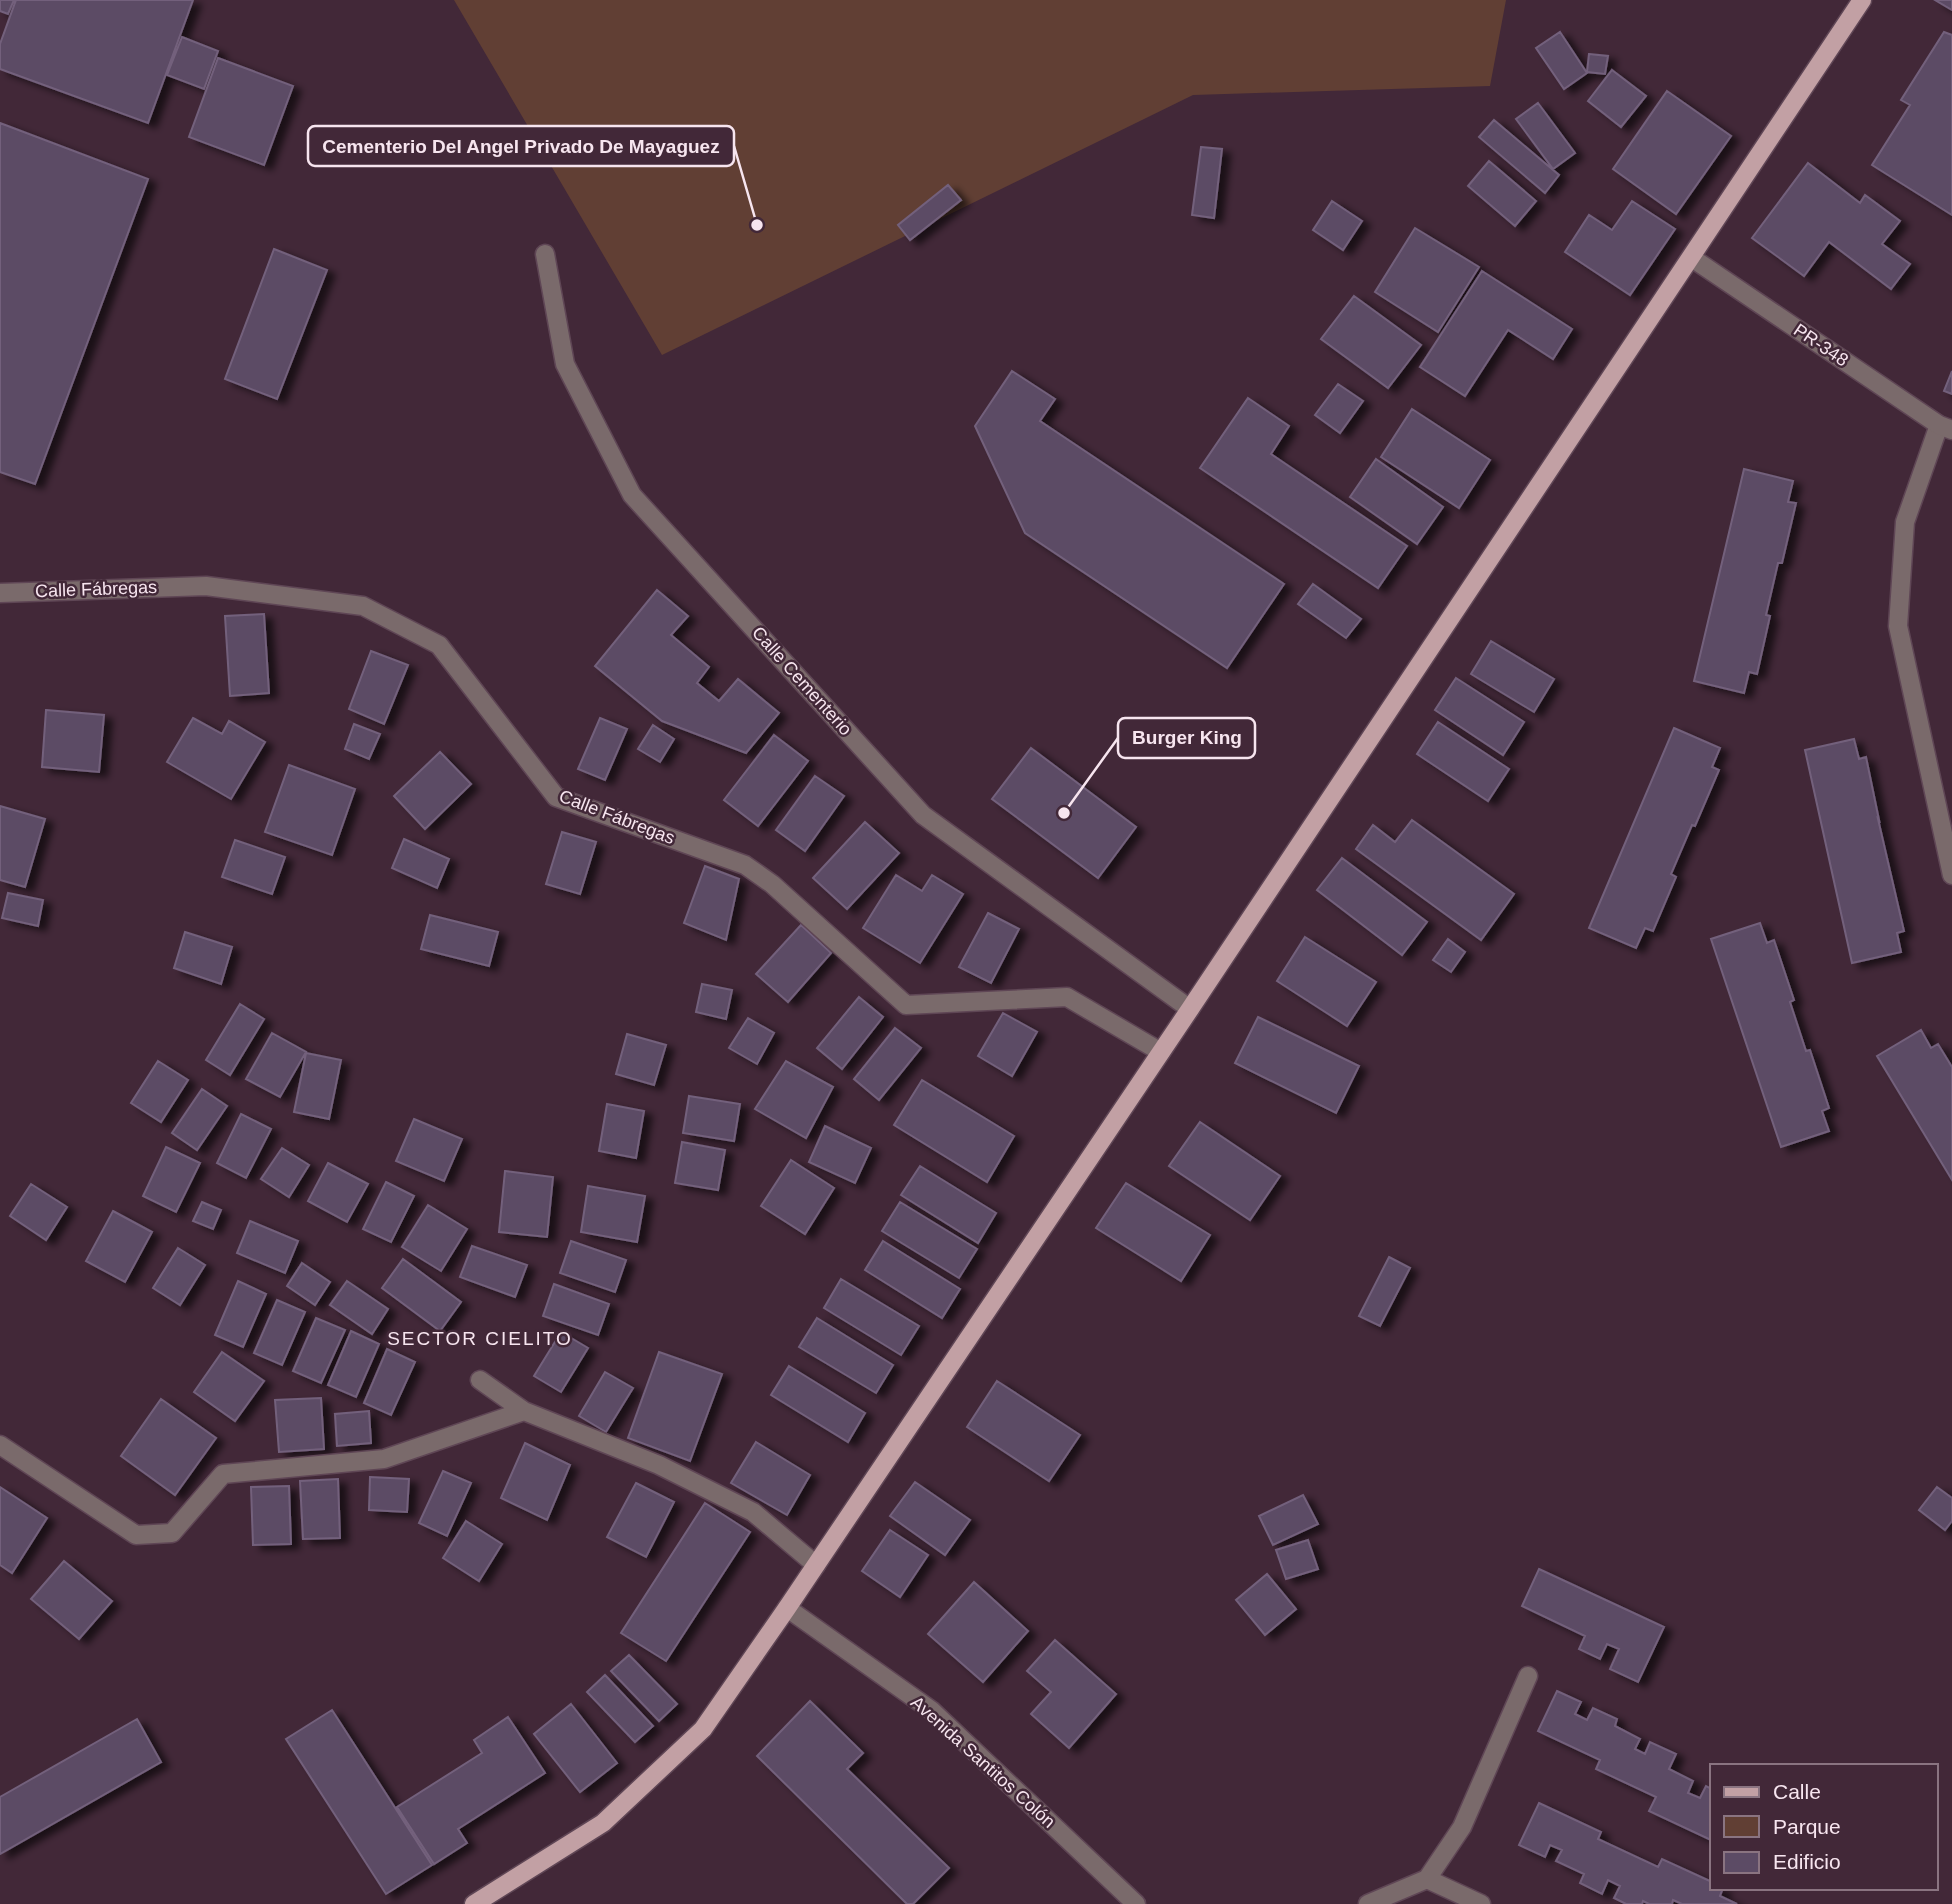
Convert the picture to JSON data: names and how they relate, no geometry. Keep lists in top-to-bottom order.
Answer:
{
  "streets": {
    "street": [
      "PR-348",
      "Calle Fábregas",
      "Calle Cementerio",
      "Avenida Santitos Colón"
    ]
  },
  "districts": ["SECTOR CIELITO"],
  "places": ["Cementerio Del Angel Privado De Mayaguez", "Burger King"],
  "legend": ["Calle", "Parque", "Edificio"]
}
